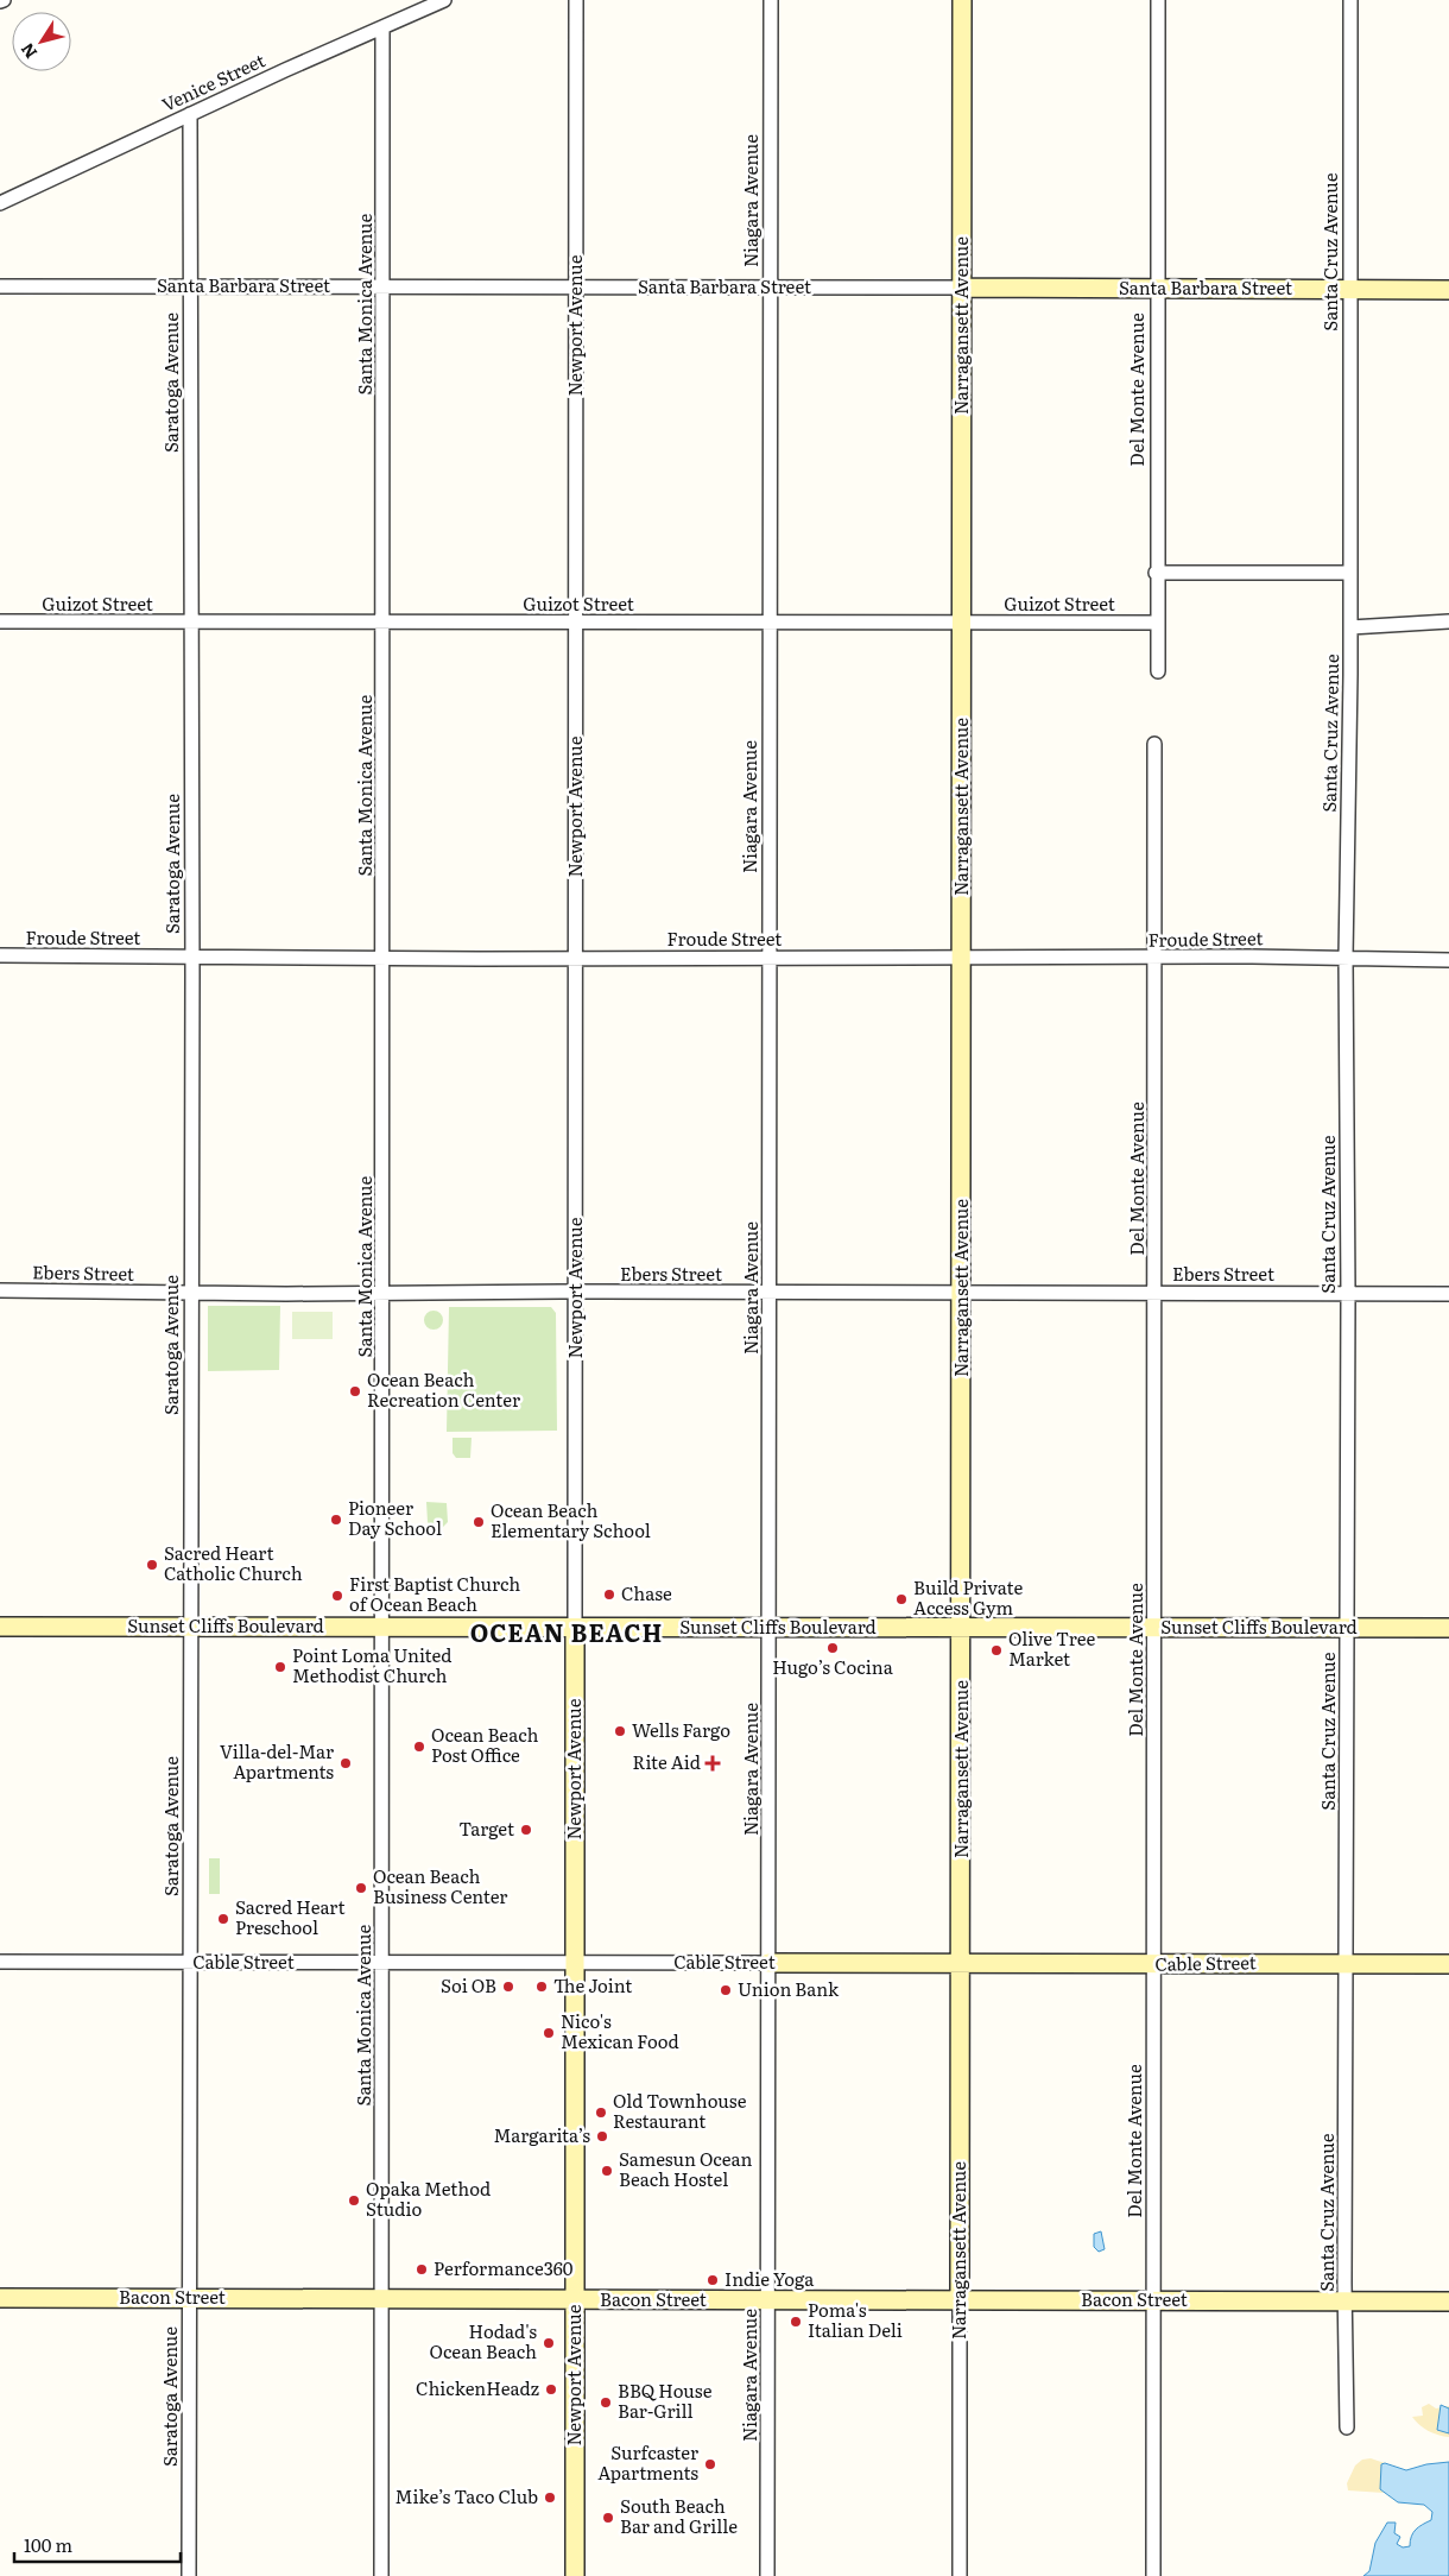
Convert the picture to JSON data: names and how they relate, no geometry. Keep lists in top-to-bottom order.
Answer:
{
  "streets": {
    "street": [
      "Venice Street",
      "Niagara Avenue",
      "Santa Cruz Avenue",
      "Santa Barbara Street",
      "Santa Monica Avenue",
      "Newport Avenue",
      "Narragansett Avenue",
      "Saratoga Avenue",
      "Del Monte Avenue",
      "Guizot Street",
      "Froude Street",
      "Ebers Street",
      "Sunset Cliffs Boulevard",
      "Cable Street",
      "Bacon Street"
    ]
  },
  "crossings": [
    ["Venice Street", "Santa Monica Avenue"],
    ["Venice Street", "Saratoga Avenue"],
    ["Niagara Avenue", "Santa Barbara Street"],
    ["Niagara Avenue", "Guizot Street"],
    ["Niagara Avenue", "Froude Street"],
    ["Niagara Avenue", "Ebers Street"],
    ["Niagara Avenue", "Sunset Cliffs Boulevard"],
    ["Niagara Avenue", "Cable Street"],
    ["Niagara Avenue", "Bacon Street"],
    ["Santa Cruz Avenue", "Santa Barbara Street"],
    ["Santa Cruz Avenue", "Froude Street"],
    ["Santa Cruz Avenue", "Ebers Street"],
    ["Santa Cruz Avenue", "Sunset Cliffs Boulevard"],
    ["Santa Cruz Avenue", "Cable Street"],
    ["Santa Cruz Avenue", "Bacon Street"],
    ["Santa Barbara Street", "Santa Monica Avenue"],
    ["Santa Barbara Street", "Newport Avenue"],
    ["Santa Barbara Street", "Narragansett Avenue"],
    ["Santa Barbara Street", "Saratoga Avenue"],
    ["Santa Barbara Street", "Del Monte Avenue"],
    ["Santa Monica Avenue", "Guizot Street"],
    ["Santa Monica Avenue", "Froude Street"],
    ["Santa Monica Avenue", "Ebers Street"],
    ["Santa Monica Avenue", "Sunset Cliffs Boulevard"],
    ["Santa Monica Avenue", "Cable Street"],
    ["Santa Monica Avenue", "Bacon Street"],
    ["Newport Avenue", "Guizot Street"],
    ["Newport Avenue", "Froude Street"],
    ["Newport Avenue", "Ebers Street"],
    ["Newport Avenue", "Sunset Cliffs Boulevard"],
    ["Newport Avenue", "Cable Street"],
    ["Newport Avenue", "Bacon Street"],
    ["Narragansett Avenue", "Guizot Street"],
    ["Narragansett Avenue", "Froude Street"],
    ["Narragansett Avenue", "Ebers Street"],
    ["Narragansett Avenue", "Sunset Cliffs Boulevard"],
    ["Narragansett Avenue", "Cable Street"],
    ["Narragansett Avenue", "Bacon Street"],
    ["Saratoga Avenue", "Guizot Street"],
    ["Saratoga Avenue", "Froude Street"],
    ["Saratoga Avenue", "Ebers Street"],
    ["Saratoga Avenue", "Sunset Cliffs Boulevard"],
    ["Saratoga Avenue", "Cable Street"],
    ["Saratoga Avenue", "Bacon Street"],
    ["Del Monte Avenue", "Guizot Street"],
    ["Del Monte Avenue", "Froude Street"],
    ["Del Monte Avenue", "Ebers Street"],
    ["Del Monte Avenue", "Sunset Cliffs Boulevard"],
    ["Del Monte Avenue", "Cable Street"],
    ["Del Monte Avenue", "Bacon Street"]
  ],
  "districts": ["OCEAN BEACH"],
  "places": {
    "other": [
      "Ocean Beach Recreation Center",
      "Pioneer Day School",
      "Ocean Beach Elementary School",
      "Sacred Heart Catholic Church",
      "Chase",
      "First Baptist Church of Ocean Beach",
      "Build Private Access Gym",
      "Hugo’s Cocina",
      "Olive Tree Market",
      "Point Loma United Methodist Church",
      "Wells Fargo",
      "Ocean Beach Post Office",
      "Villa-del-Mar Apartments",
      "Target",
      "Ocean Beach Business Center",
      "Sacred Heart Preschool",
      "Soi OB",
      "The Joint",
      "Union Bank",
      "Nico's Mexican Food",
      "Old Townhouse Restaurant",
      "Margarita’s",
      "Samesun Ocean Beach Hostel",
      "Opaka Method Studio",
      "Performance360",
      "Indie Yoga",
      "Poma's Italian Deli",
      "Hodad's Ocean Beach",
      "ChickenHeadz",
      "BBQ House Bar-Grill",
      "Surfcaster Apartments",
      "Mike’s Taco Club",
      "South Beach Bar and Grille"
    ],
    "health": ["Rite Aid"]
  },
  "scale_bar": "100 m",
  "north": "bottom left"
}
